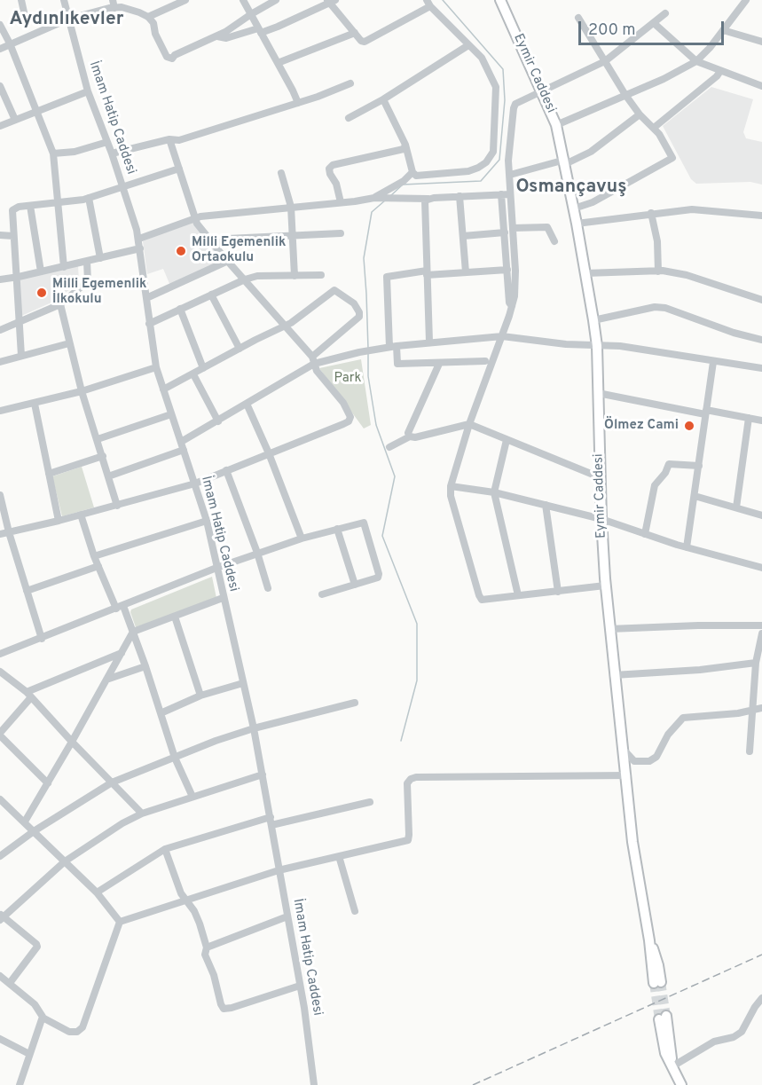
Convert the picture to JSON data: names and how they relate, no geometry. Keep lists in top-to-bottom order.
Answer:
{
  "streets": {
    "main road": ["Eymir Caddesi"],
    "street": ["İmam Hatip Caddesi"]
  },
  "districts": ["Aydınlıkevler", "Osmançavuş"],
  "parks": ["Park"],
  "places": ["Milli Egemenlik Ortaokulu", "Milli Egemenlik İlkokulu", "Ölmez Cami"],
  "scale_bar": "200 m"
}
